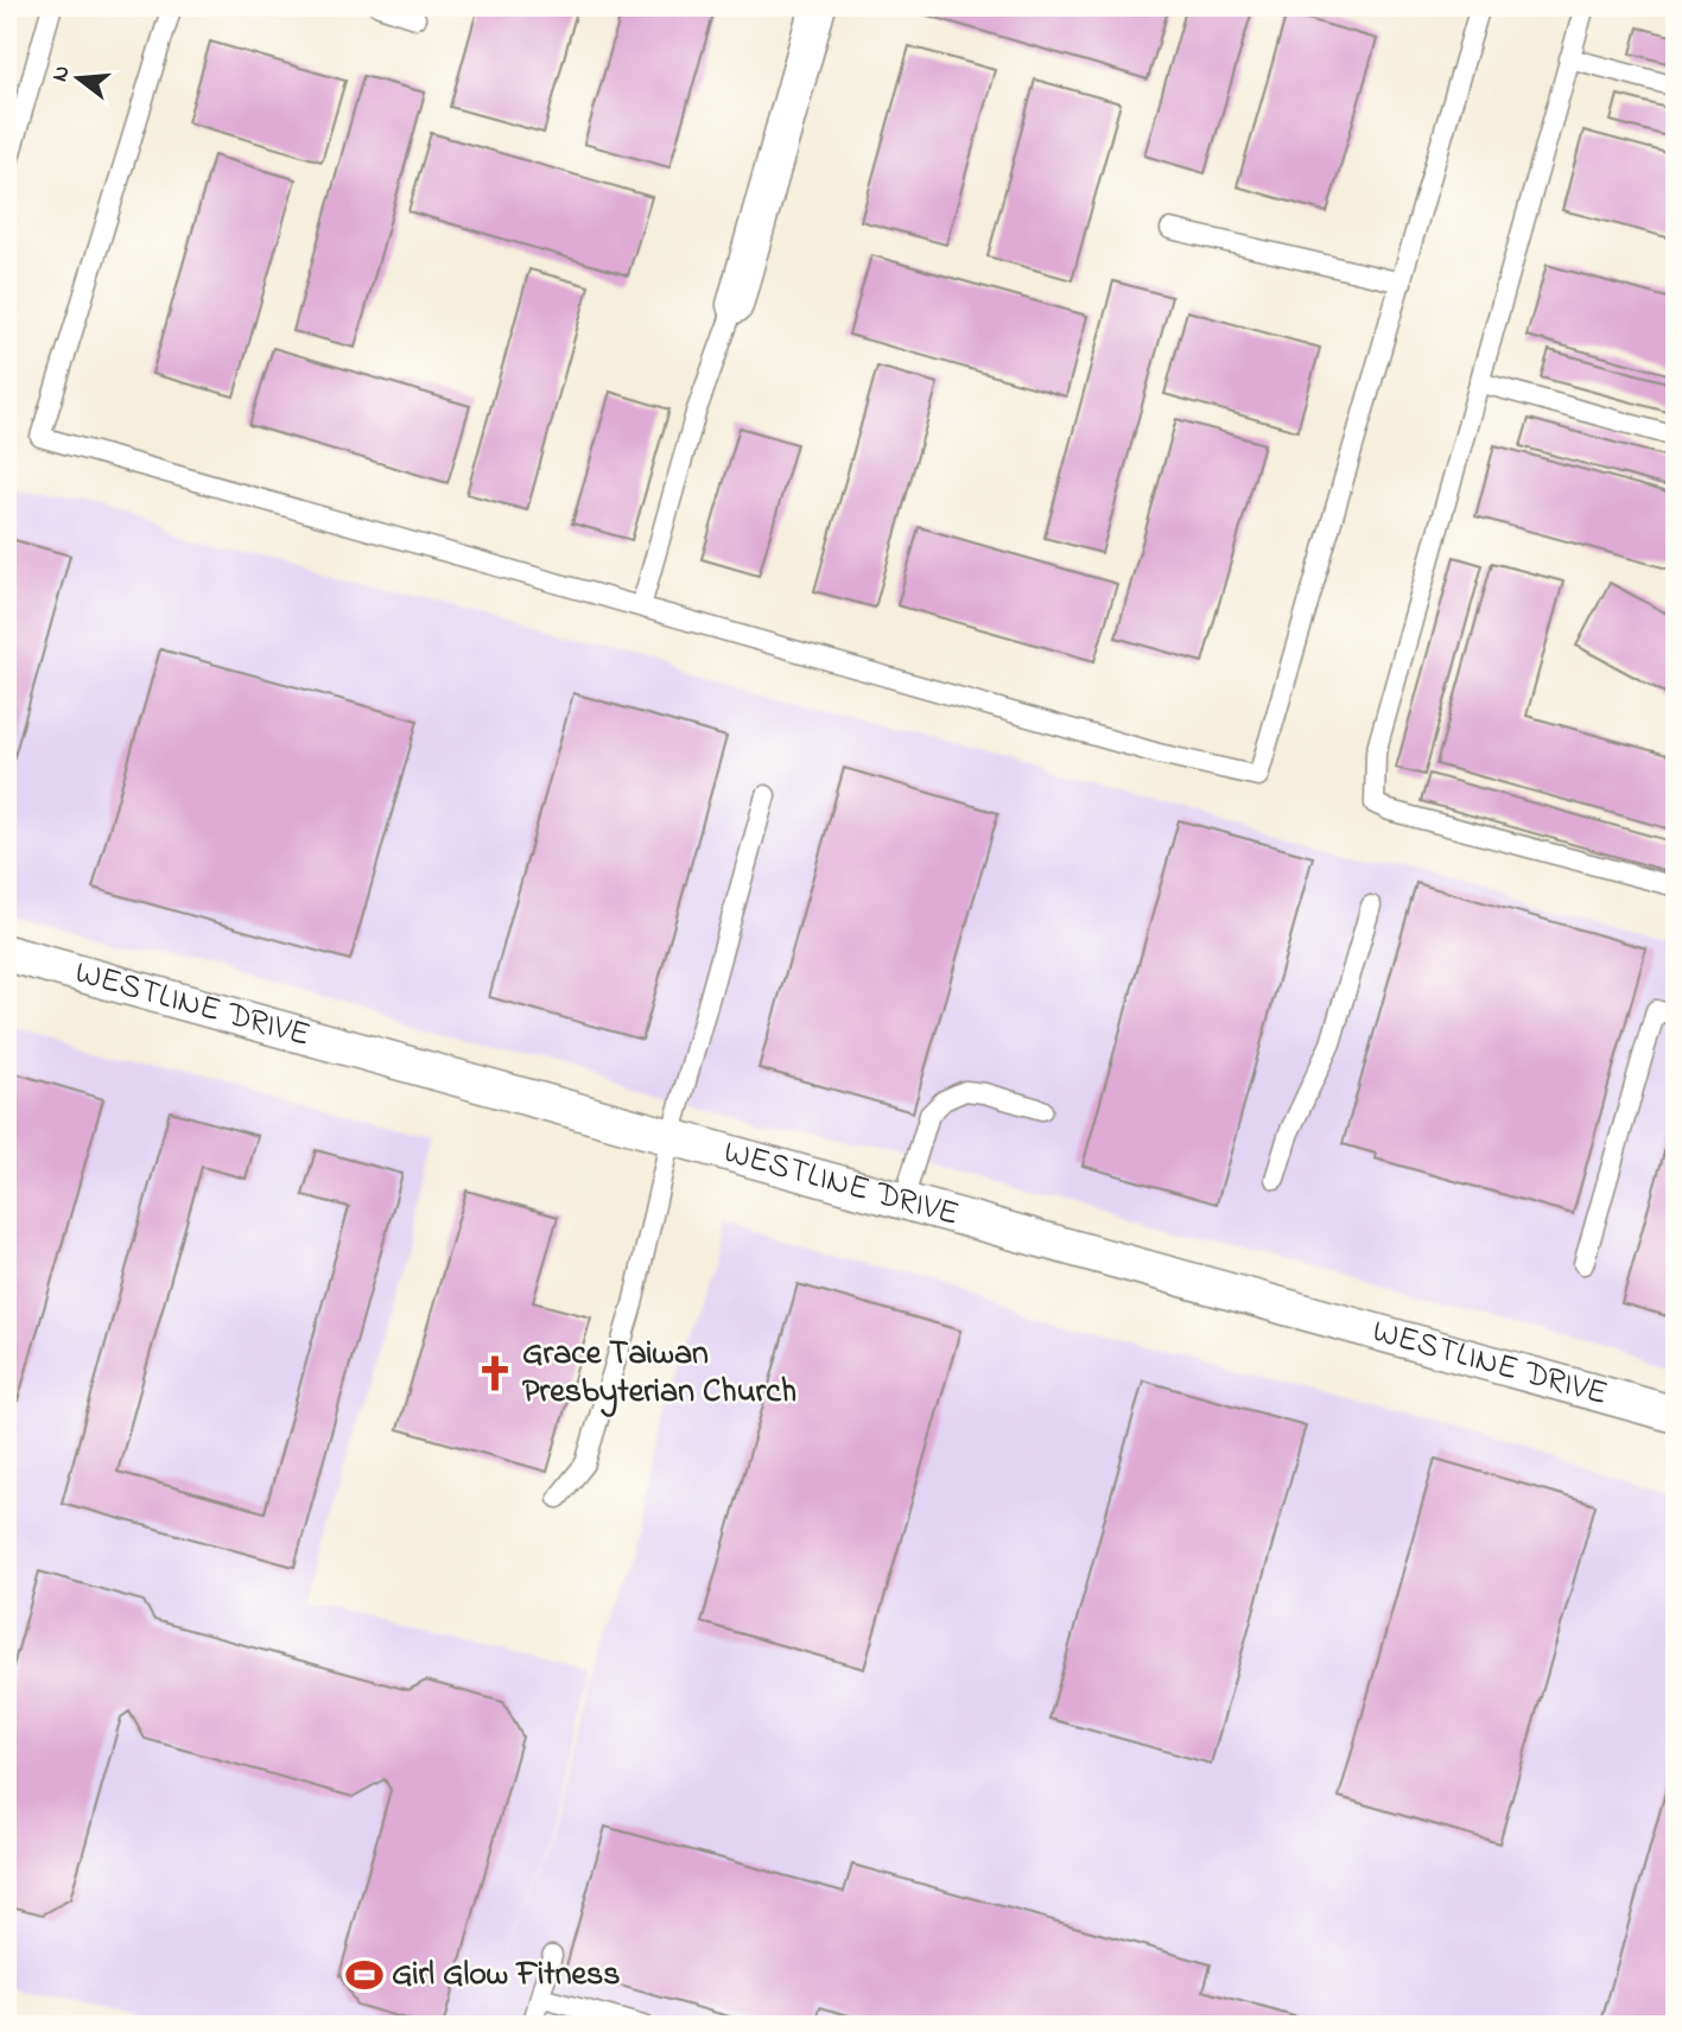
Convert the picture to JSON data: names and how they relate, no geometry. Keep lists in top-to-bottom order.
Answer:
{
  "streets": {
    "street": ["WESTLINE DRIVE"]
  },
  "places": {
    "church": ["Grace Taiwan Presbyterian Church"],
    "sports": ["Girl Glow Fitness"]
  },
  "north": "left"
}
